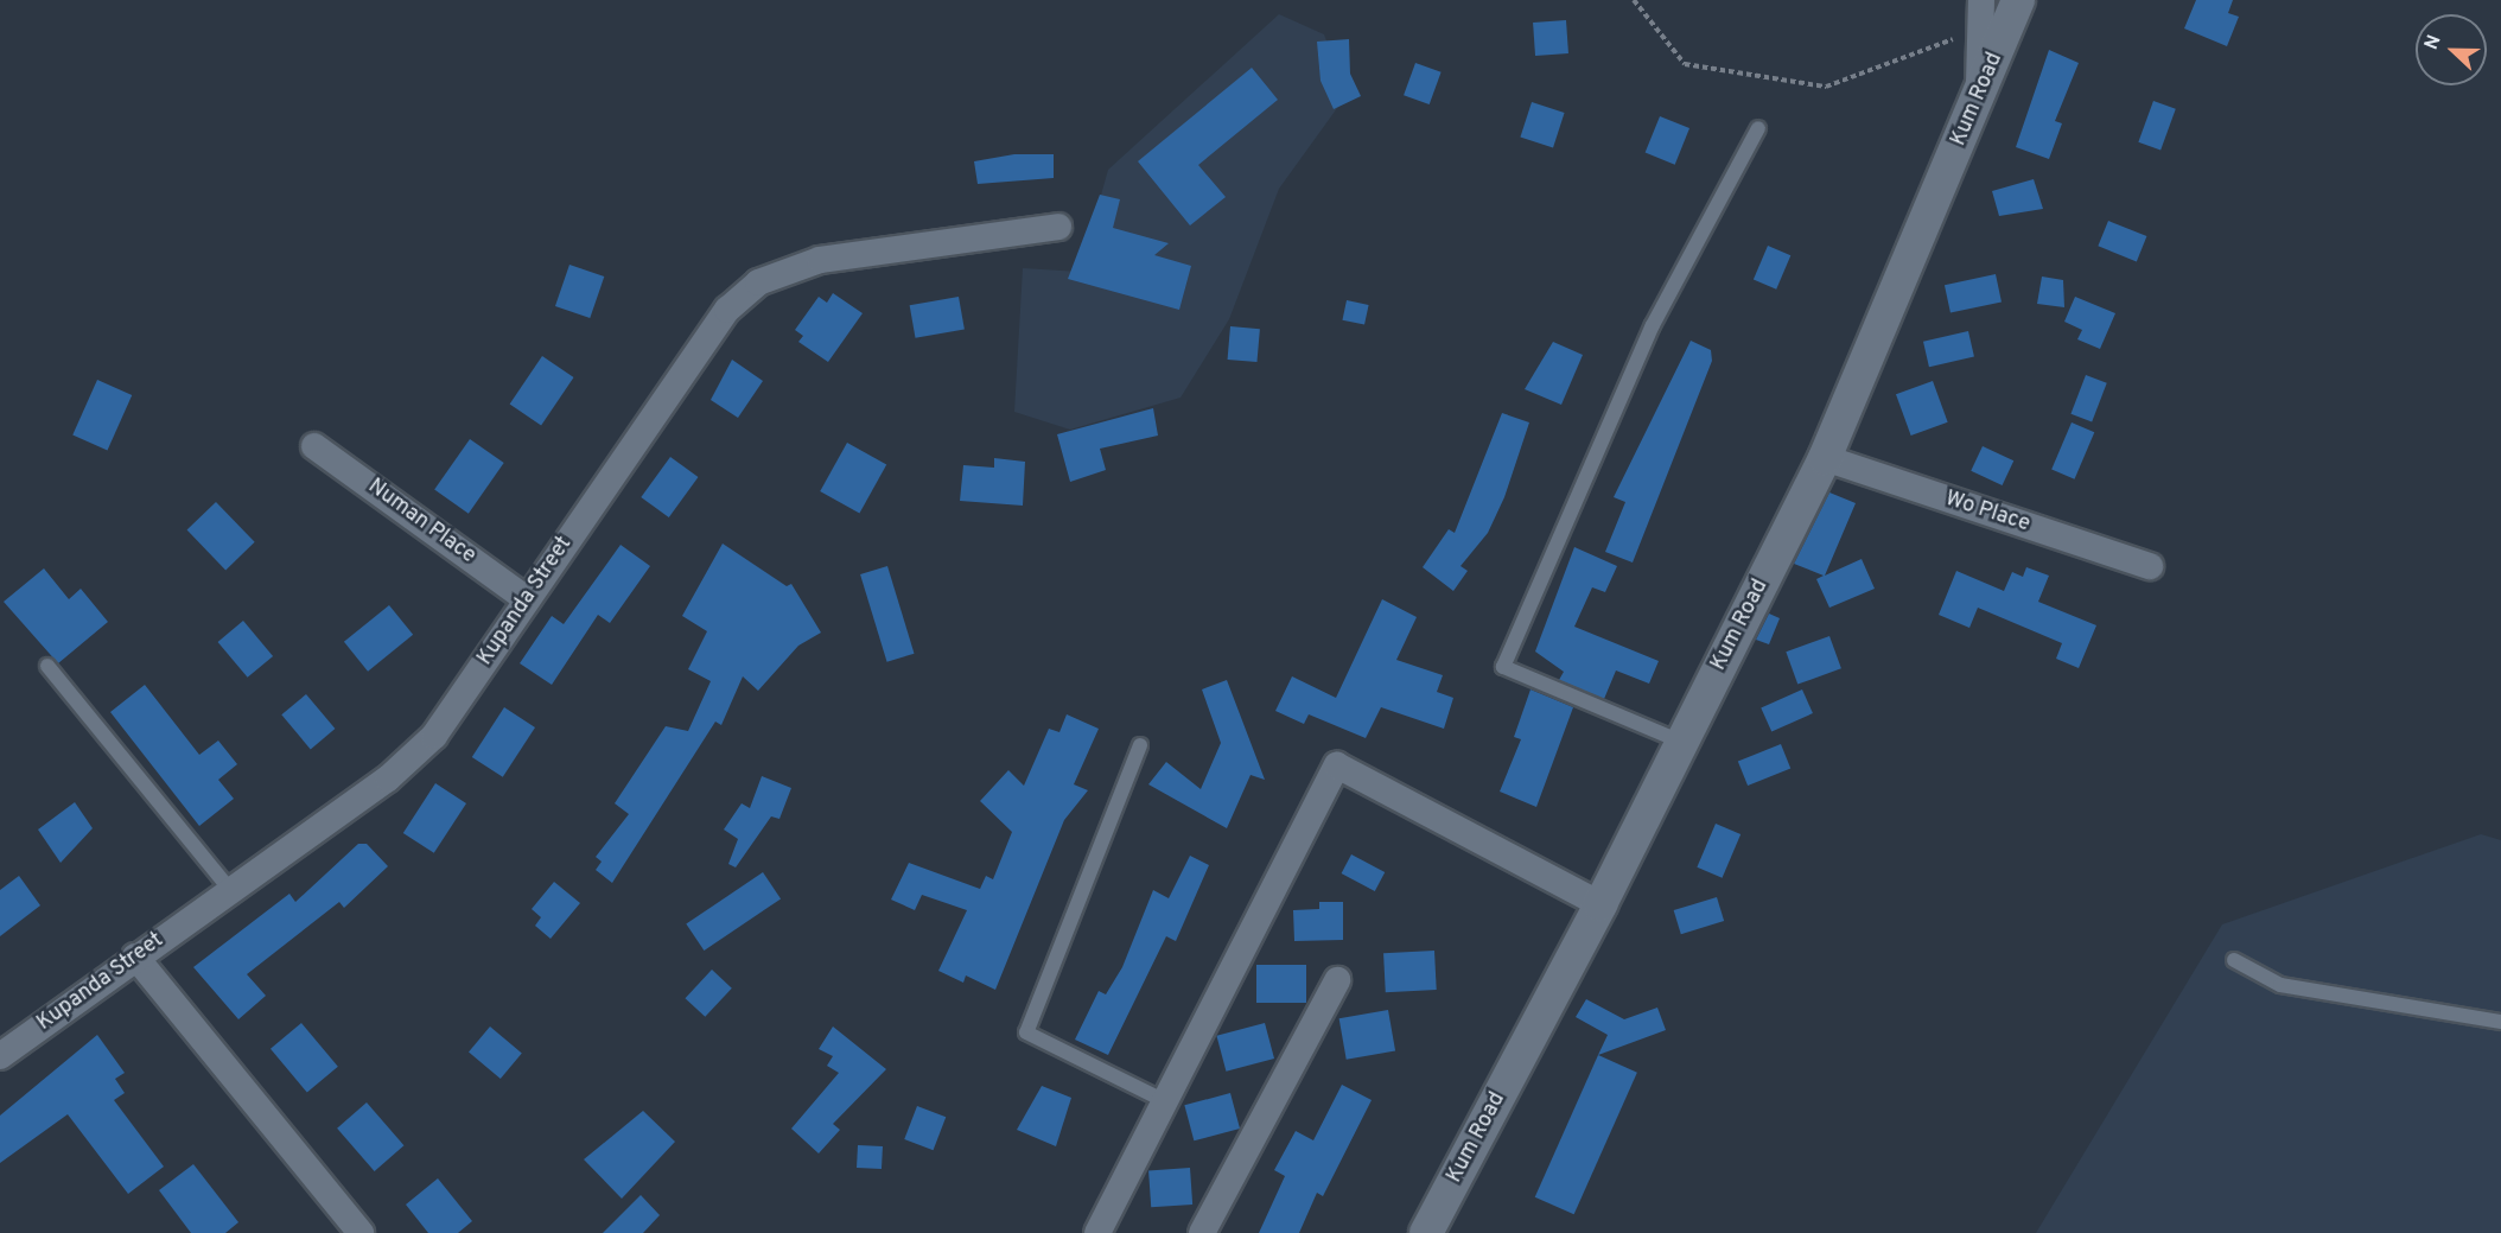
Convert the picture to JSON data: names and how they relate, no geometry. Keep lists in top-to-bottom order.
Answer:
{
  "streets": {
    "street": [
      "Kum Road",
      "Wo Place",
      "Numan Place",
      "Kupanda Street"
    ]
  },
  "crossings": [
    ["Kum Road", "Wo Place"],
    ["Numan Place", "Kupanda Street"]
  ],
  "north": "left"
}
